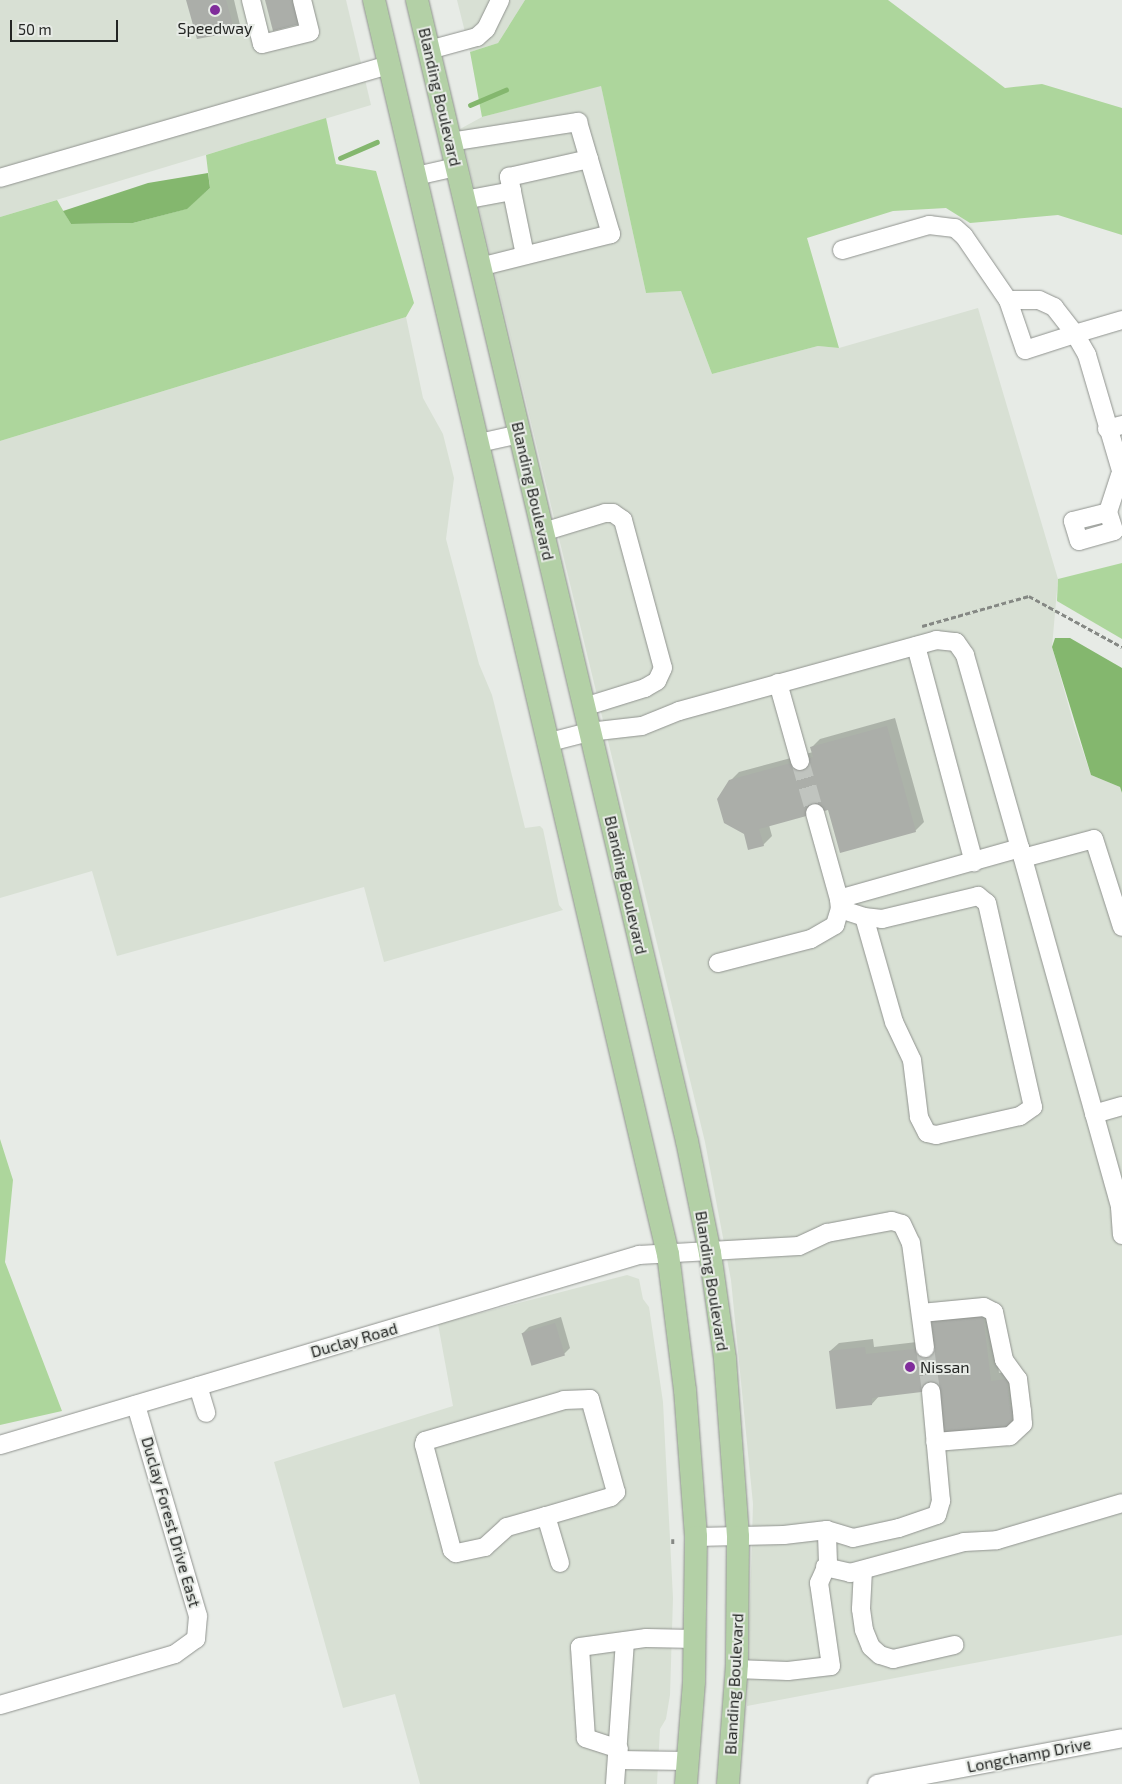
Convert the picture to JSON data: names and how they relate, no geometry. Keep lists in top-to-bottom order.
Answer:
{
  "streets": {
    "main road": ["Blanding Boulevard"],
    "street": ["Duclay Road", "Duclay Forest Drive East", "Longchamp Drive"]
  },
  "crossings": [
    ["Blanding Boulevard", "Duclay Road"],
    ["Duclay Road", "Duclay Forest Drive East"]
  ],
  "places": ["Speedway", "Nissan"],
  "scale_bar": "50 m"
}
